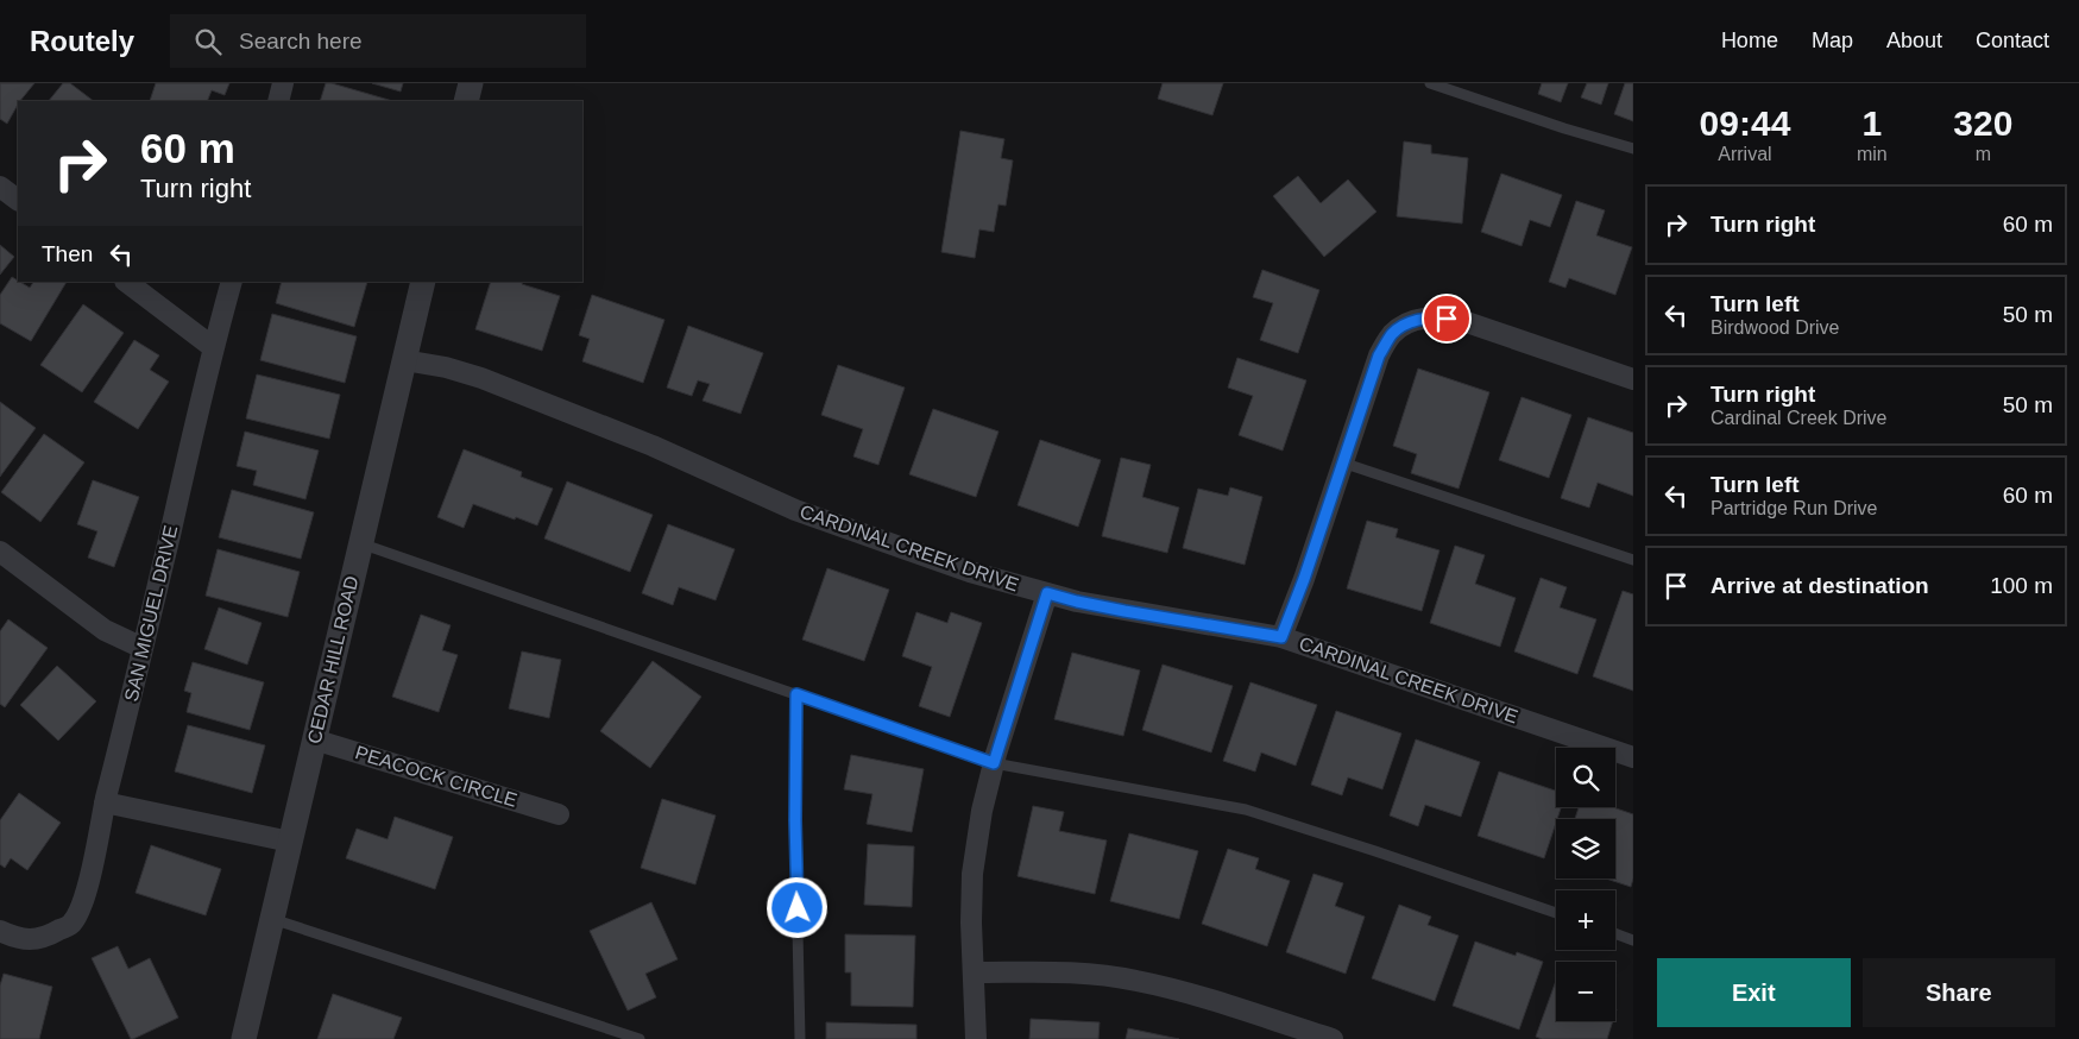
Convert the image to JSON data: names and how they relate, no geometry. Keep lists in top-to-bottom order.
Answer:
{
  "streets": {
    "street": [
      "CARDINAL CREEK DRIVE",
      "SAN MIGUEL DRIVE",
      "CEDAR HILL ROAD",
      "PEACOCK CIRCLE"
    ]
  },
  "crossings": [
    ["CARDINAL CREEK DRIVE", "CEDAR HILL ROAD"],
    ["CEDAR HILL ROAD", "PEACOCK CIRCLE"]
  ],
  "page": {
    "header": "Routely",
    "search": "Search here",
    "nav": [
      "Home",
      "Map",
      "About",
      "Contact"
    ],
    "eta": [
      "09:44",
      "Arrival",
      "1",
      "min",
      "320",
      "m"
    ],
    "turn": ["60 m", "Turn right"],
    "list": [
      {
        "name": "Turn right",
        "value": "60 m"
      },
      {
        "name": "Turn left",
        "note": "Birdwood Drive",
        "value": "50 m"
      },
      {
        "name": "Turn right",
        "note": "Cardinal Creek Drive",
        "value": "50 m"
      },
      {
        "name": "Turn left",
        "note": "Partridge Run Drive",
        "value": "60 m"
      },
      {
        "name": "Arrive at destination",
        "value": "100 m"
      }
    ],
    "then": "Then",
    "map_buttons": ["+", "−"],
    "buttons": ["Exit", "Share"]
  }
}
